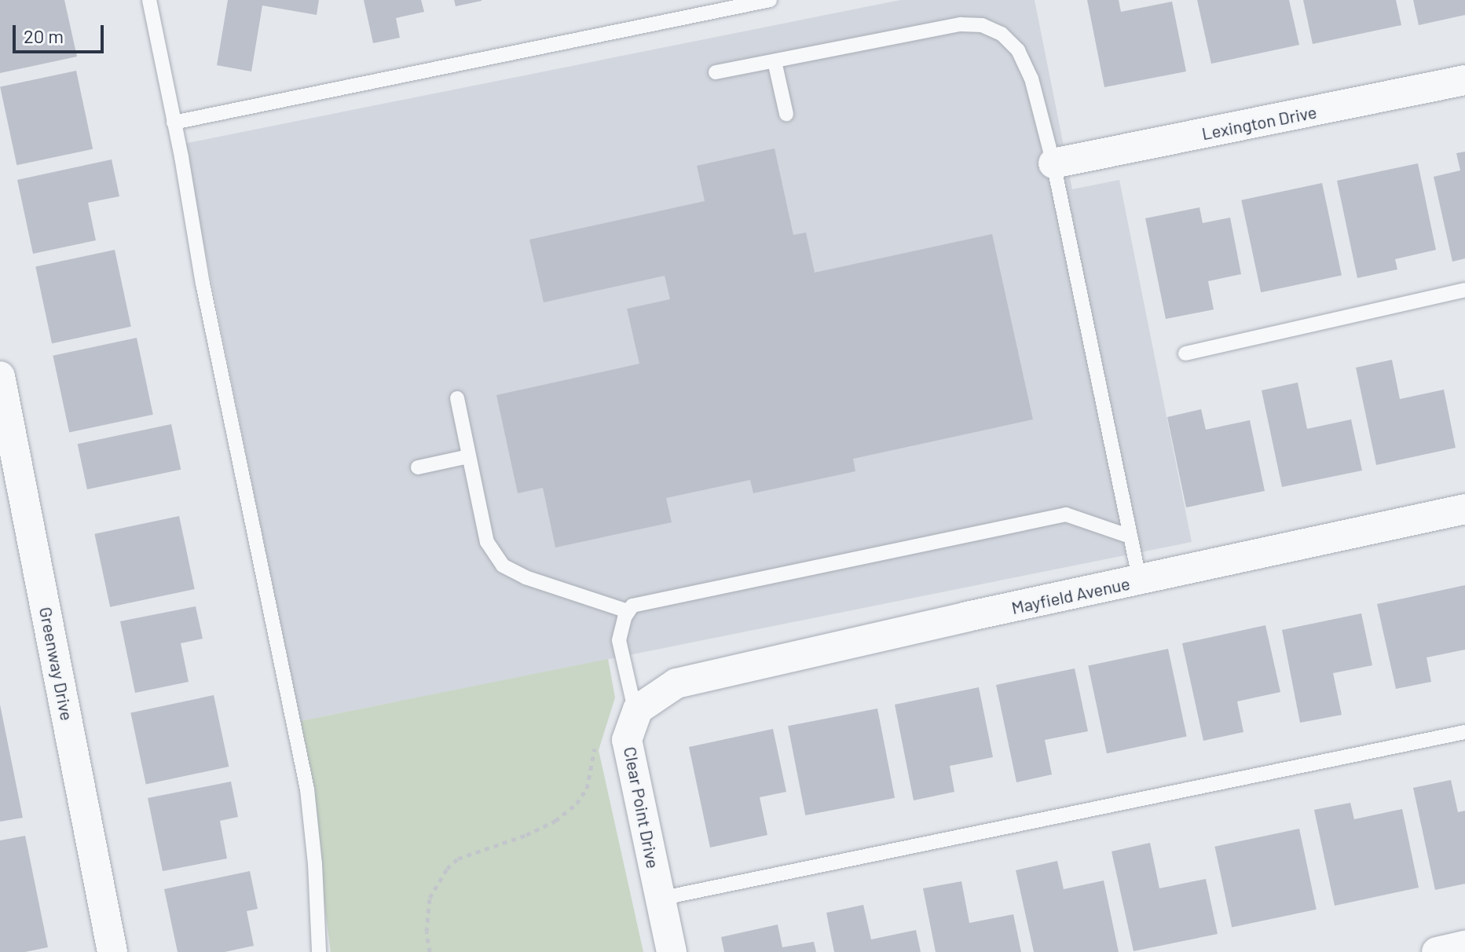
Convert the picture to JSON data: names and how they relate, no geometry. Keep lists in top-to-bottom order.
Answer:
{
  "streets": {
    "street": [
      "Lexington Drive",
      "Mayfield Avenue",
      "Greenway Drive",
      "Clear Point Drive"
    ]
  },
  "crossings": [
    ["Mayfield Avenue", "Clear Point Drive"]
  ],
  "scale_bar": "20 m"
}
